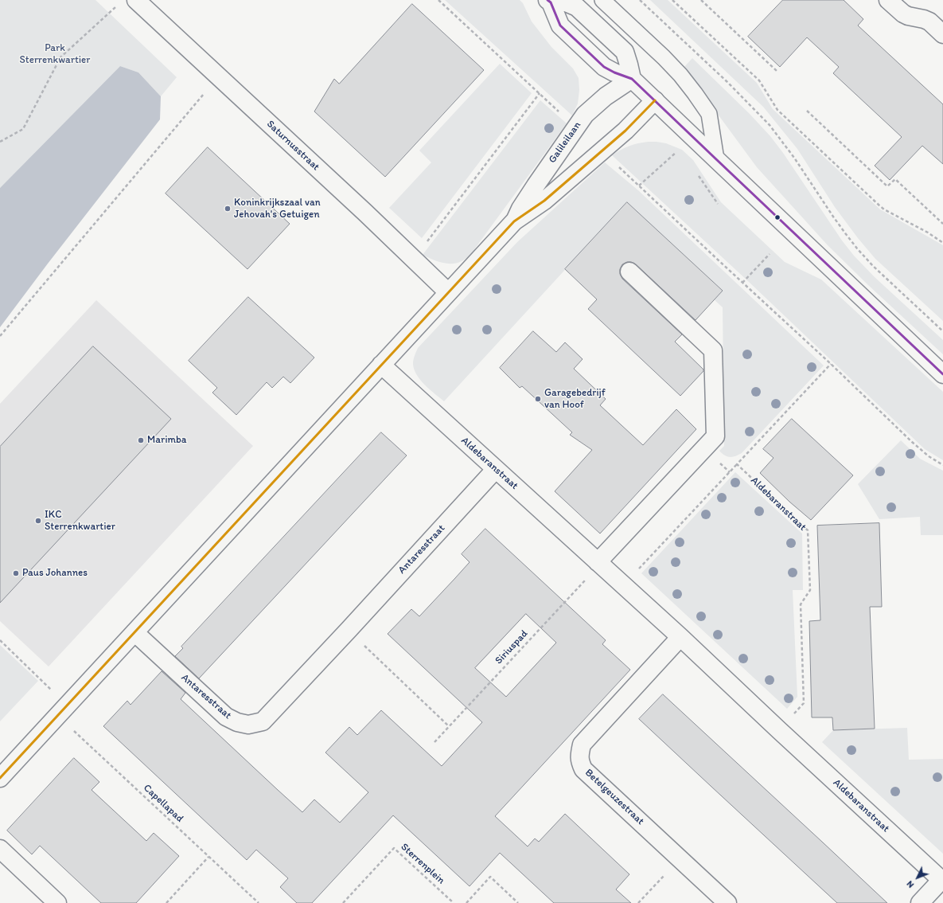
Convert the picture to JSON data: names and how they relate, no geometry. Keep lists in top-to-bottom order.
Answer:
{
  "streets": {
    "street": [
      "Galileilaan",
      "Saturnusstraat",
      "Aldebaranstraat",
      "Antaresstraat",
      "Betelgeuzestraat"
    ],
    "path": ["Siriuspad", "Capellapad", "Sterrenplein"]
  },
  "crossings": [
    ["Galileilaan", "Saturnusstraat"],
    ["Galileilaan", "Aldebaranstraat"],
    ["Galileilaan", "Antaresstraat"],
    ["Galileilaan", "Capellapad"],
    ["Aldebaranstraat", "Antaresstraat"],
    ["Aldebaranstraat", "Siriuspad"],
    ["Aldebaranstraat", "Betelgeuzestraat"]
  ],
  "parks": ["Park Sterrenkwartier"],
  "places": [
    "Koninkrijkszaal van Jehovah's Getuigen",
    "Garagebedrijf van Hoof",
    "Marimba",
    "IKC Sterrenkwartier",
    "Paus Johannes"
  ],
  "north": "bottom left"
}
